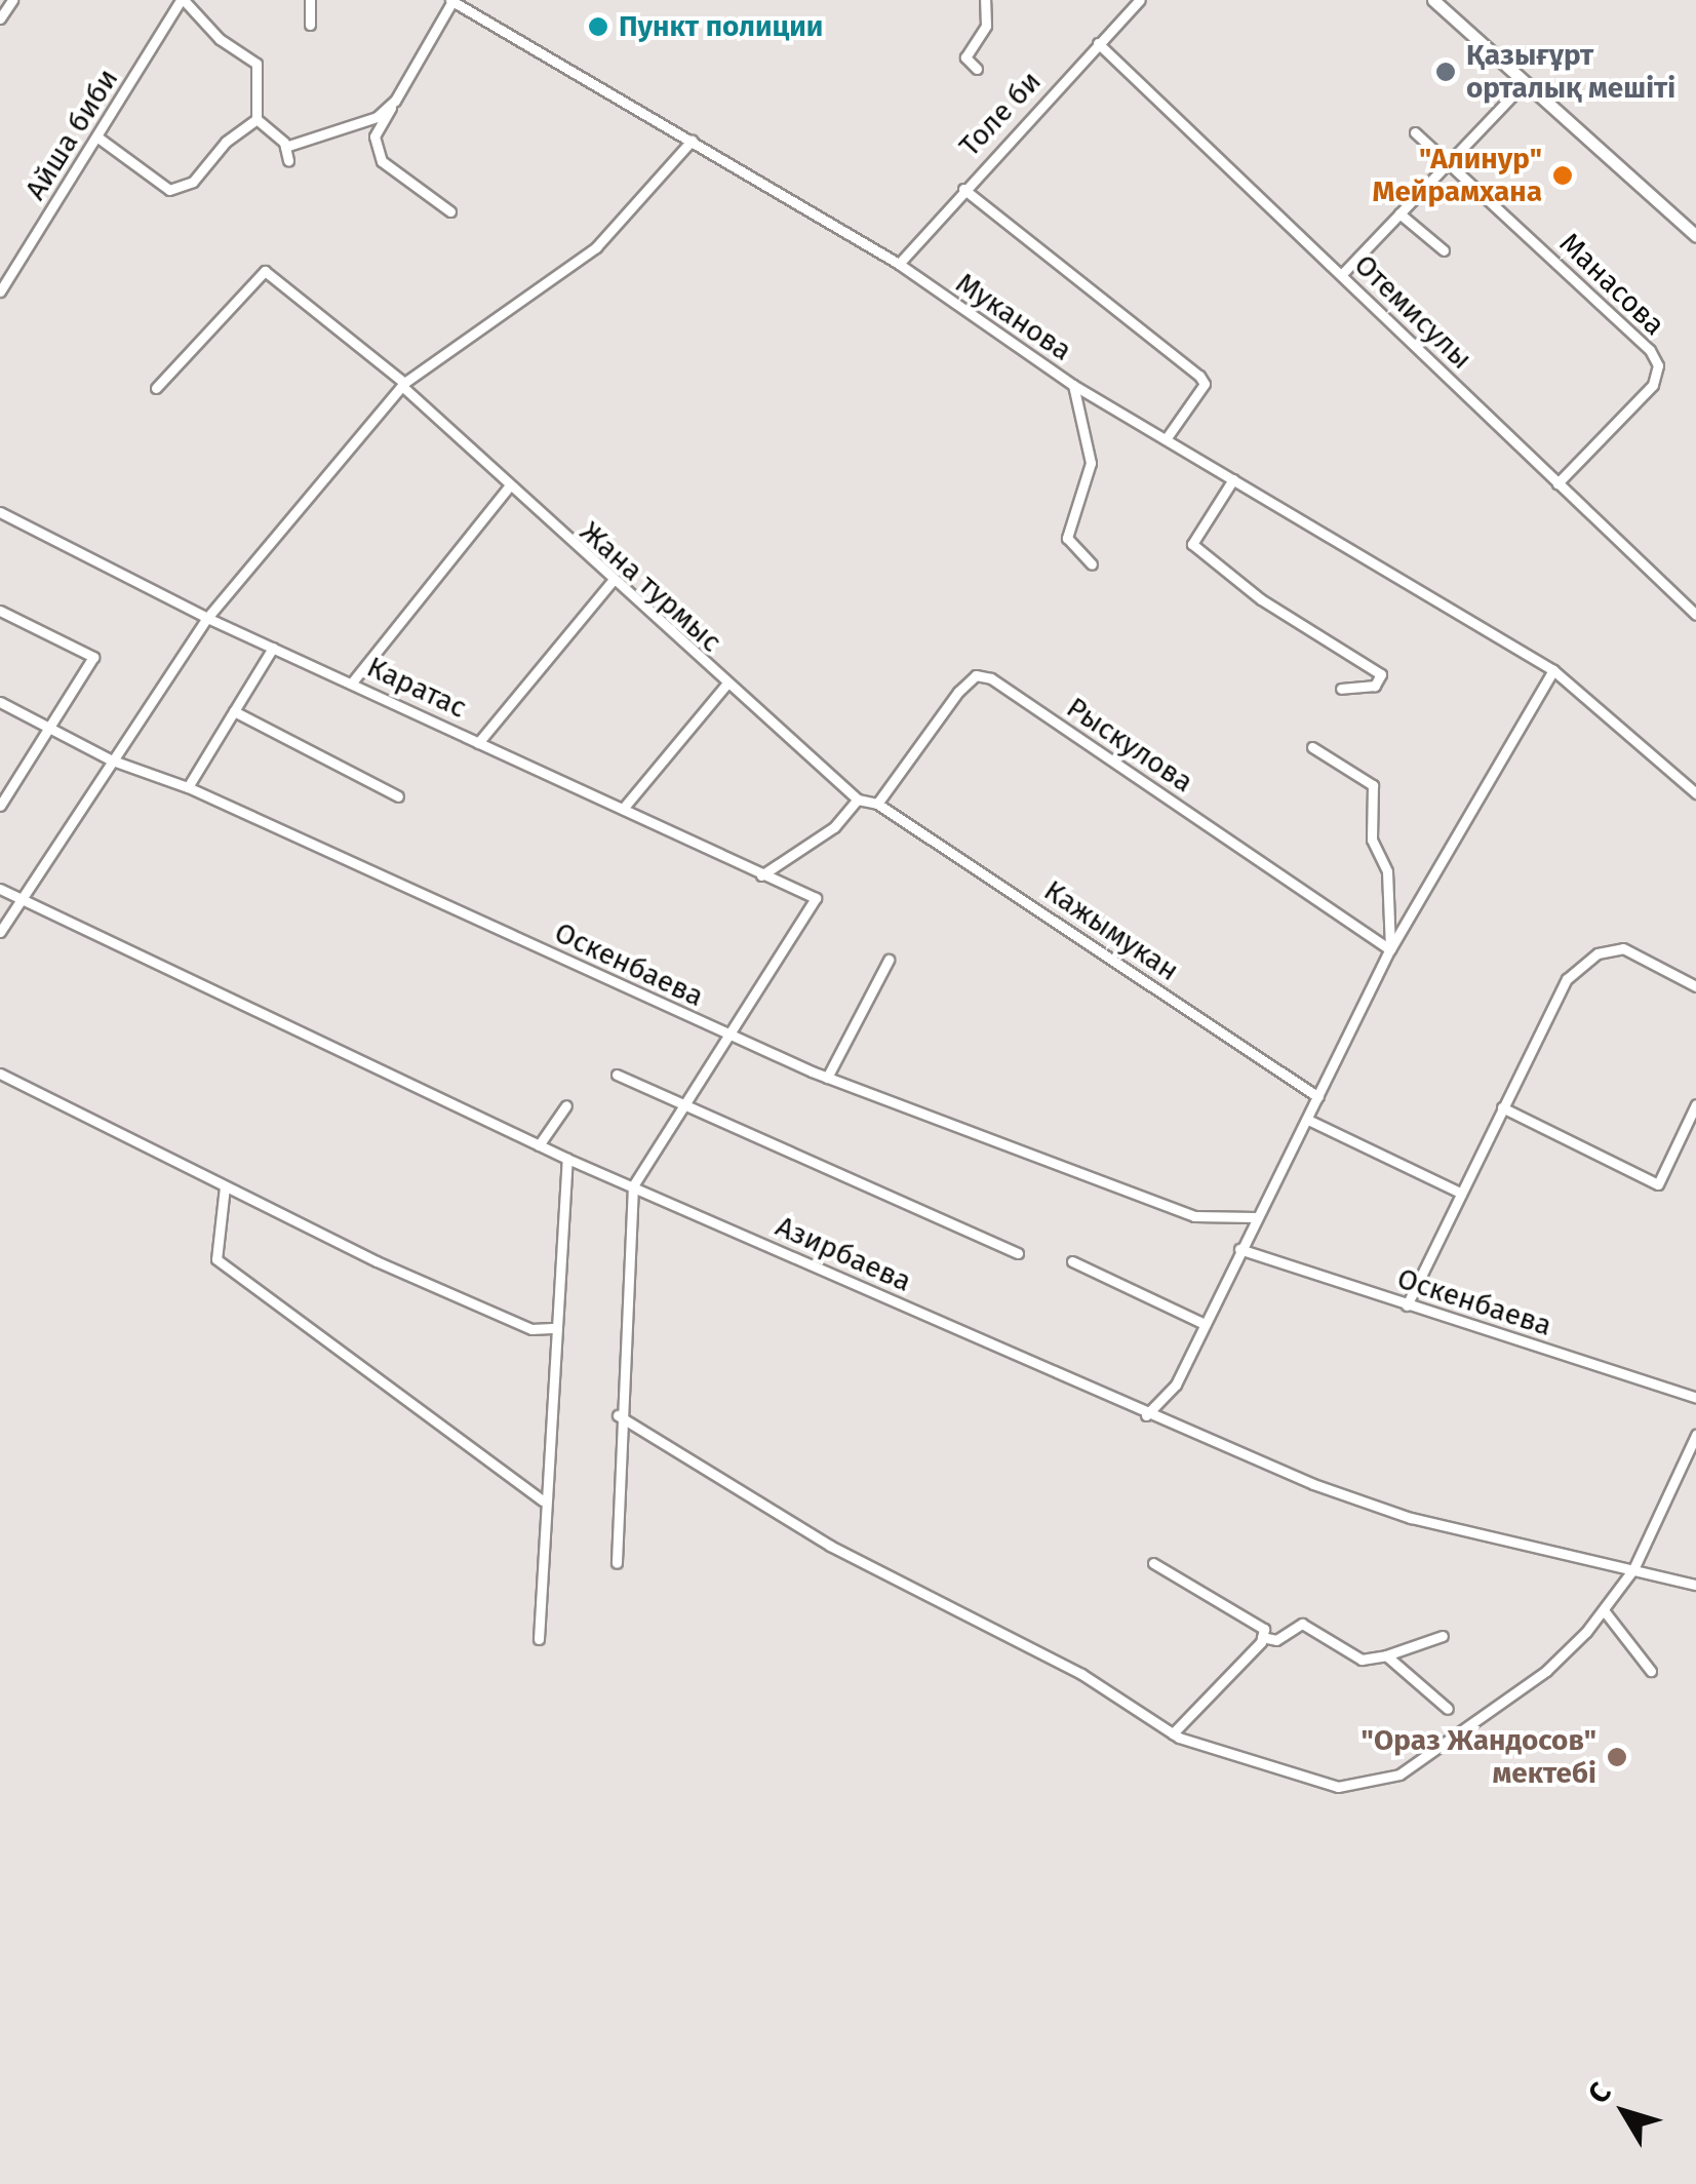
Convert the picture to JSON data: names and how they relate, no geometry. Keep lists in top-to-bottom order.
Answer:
{
  "streets": {
    "street": [
      "Толе би",
      "Айша биби",
      "Манасова",
      "Отемисулы",
      "Муканова",
      "Жана турмыс",
      "Каратас",
      "Рыскулова",
      "Кажымукан",
      "Оскенбаева",
      "Азирбаева"
    ]
  },
  "crossings": [
    ["Толе би", "Отемисулы"],
    ["Толе би", "Муканова"],
    ["Манасова", "Отемисулы"],
    ["Жана турмыс", "Рыскулова"],
    ["Жана турмыс", "Кажымукан"],
    ["Каратас", "Оскенбаева"],
    ["Рыскулова", "Кажымукан"]
  ],
  "places": [
    "Пункт полиции",
    "Қазығұрт орталық мешіті",
    "\"Алинур\" Мейрамхана",
    "\"Ораз Жандосов\" мектебі"
  ],
  "north": "top left"
}
